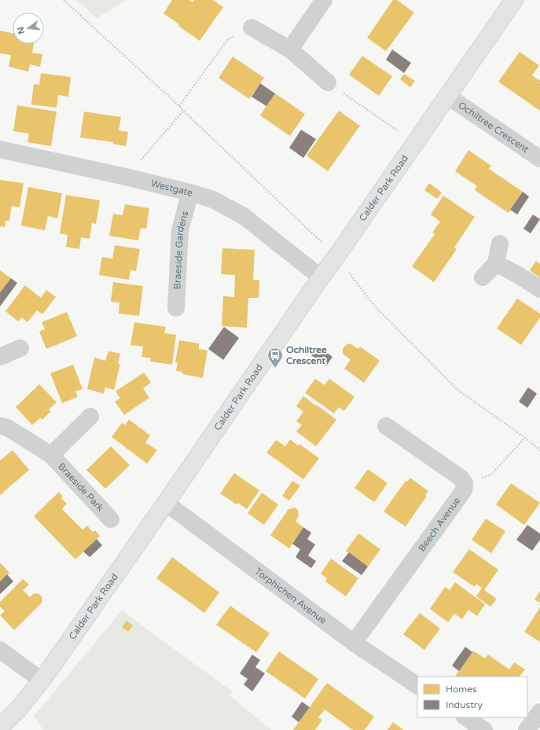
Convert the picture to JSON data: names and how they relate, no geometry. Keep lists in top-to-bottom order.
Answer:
{
  "streets": {
    "main road": ["Calder Park Road"],
    "street": [
      "Ochiltree Crescent",
      "Westgate",
      "Braeside Gardens",
      "Braeside Park",
      "Beech Avenue",
      "Torphichen Avenue"
    ]
  },
  "crossings": [
    ["Ochiltree Crescent", "Calder Park Road"],
    ["Calder Park Road", "Westgate"],
    ["Calder Park Road", "Torphichen Avenue"],
    ["Westgate", "Braeside Gardens"],
    ["Beech Avenue", "Torphichen Avenue"]
  ],
  "places": {
    "bus stop": ["Ochiltree Crescent"]
  },
  "legend": ["Homes", "Industry"],
  "north": "left"
}
